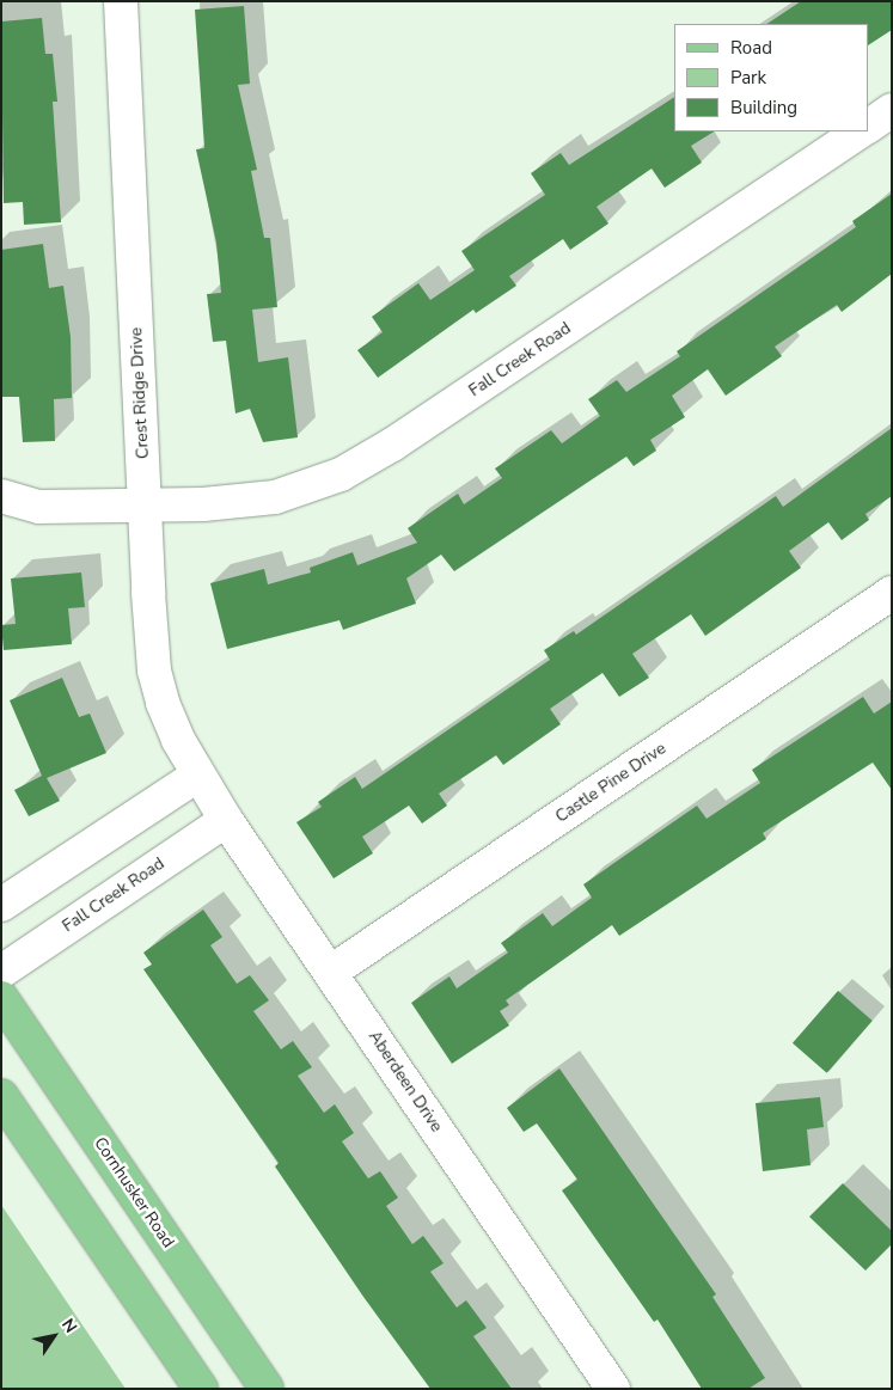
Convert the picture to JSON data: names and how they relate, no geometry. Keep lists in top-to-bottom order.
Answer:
{
  "streets": {
    "main road": ["Cornhusker Road"],
    "street": [
      "Fall Creek Road",
      "Crest Ridge Drive",
      "Castle Pine Drive",
      "Aberdeen Drive"
    ]
  },
  "crossings": [
    ["Fall Creek Road", "Crest Ridge Drive"],
    ["Fall Creek Road", "Aberdeen Drive"],
    ["Crest Ridge Drive", "Aberdeen Drive"],
    ["Castle Pine Drive", "Aberdeen Drive"]
  ],
  "legend": ["Road", "Park", "Building"],
  "north": "top right"
}
